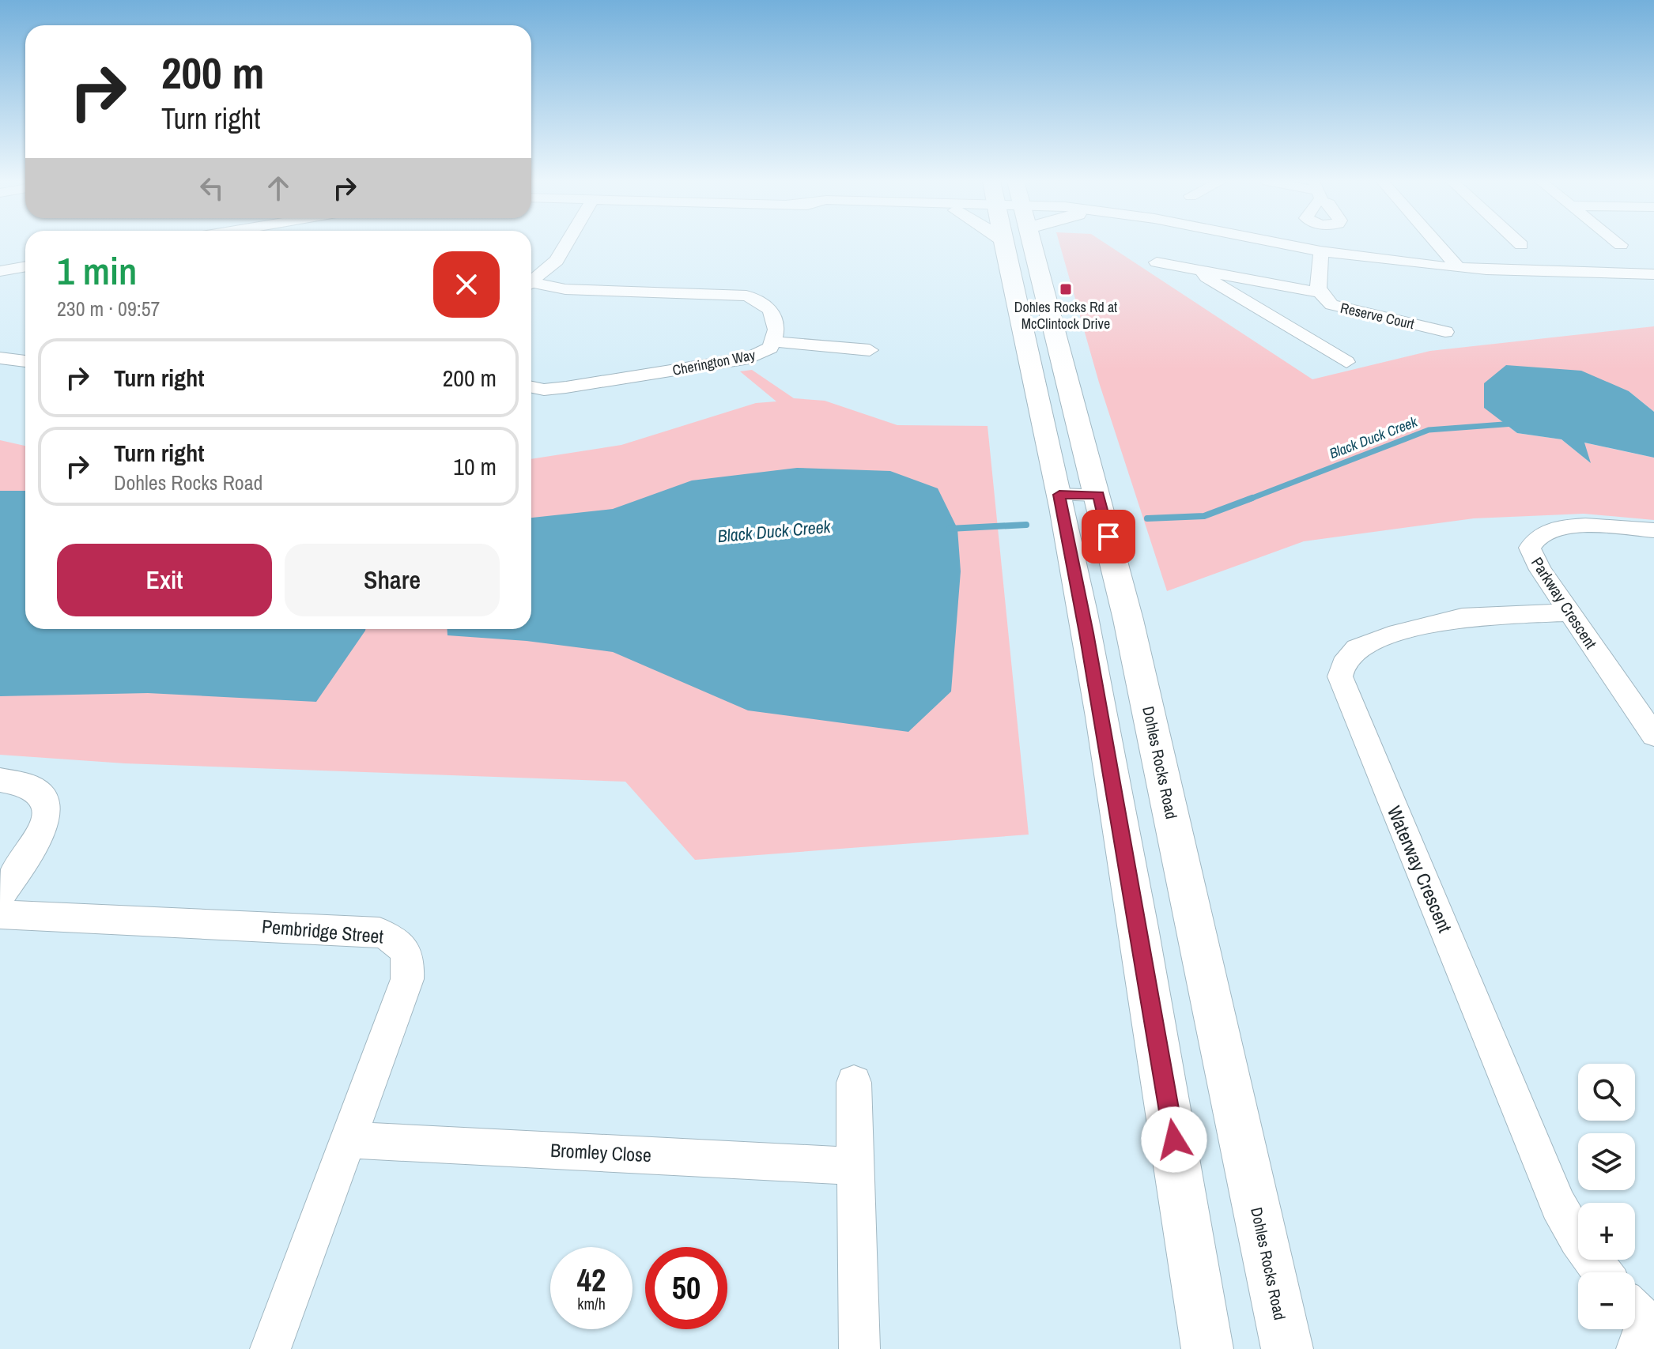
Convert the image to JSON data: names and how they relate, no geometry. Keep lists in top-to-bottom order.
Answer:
{
  "streets": {
    "main road": ["Dohles Rocks Road"],
    "street": [
      "Reserve Court",
      "Cherington Way",
      "Parkway Crescent",
      "Waterway Crescent",
      "Pembridge Street",
      "Bromley Close"
    ]
  },
  "crossings": [
    ["Parkway Crescent", "Waterway Crescent"],
    ["Pembridge Street", "Bromley Close"]
  ],
  "water": ["Black Duck Creek"],
  "places": {
    "transit": ["Dohles Rocks Rd at McClintock Drive"]
  },
  "page": {
    "turn": ["200 m", "Turn right"],
    "heading": ["1 min", "230 m · 09:57"],
    "list": [
      {
        "name": "Turn right",
        "value": "200 m"
      },
      {
        "name": "Turn right",
        "note": "Dohles Rocks Road",
        "value": "10 m"
      }
    ],
    "buttons": ["Exit", "Share"],
    "map_buttons": ["+", "−"],
    "speed": "42 km/h",
    "limit": "50"
  }
}
